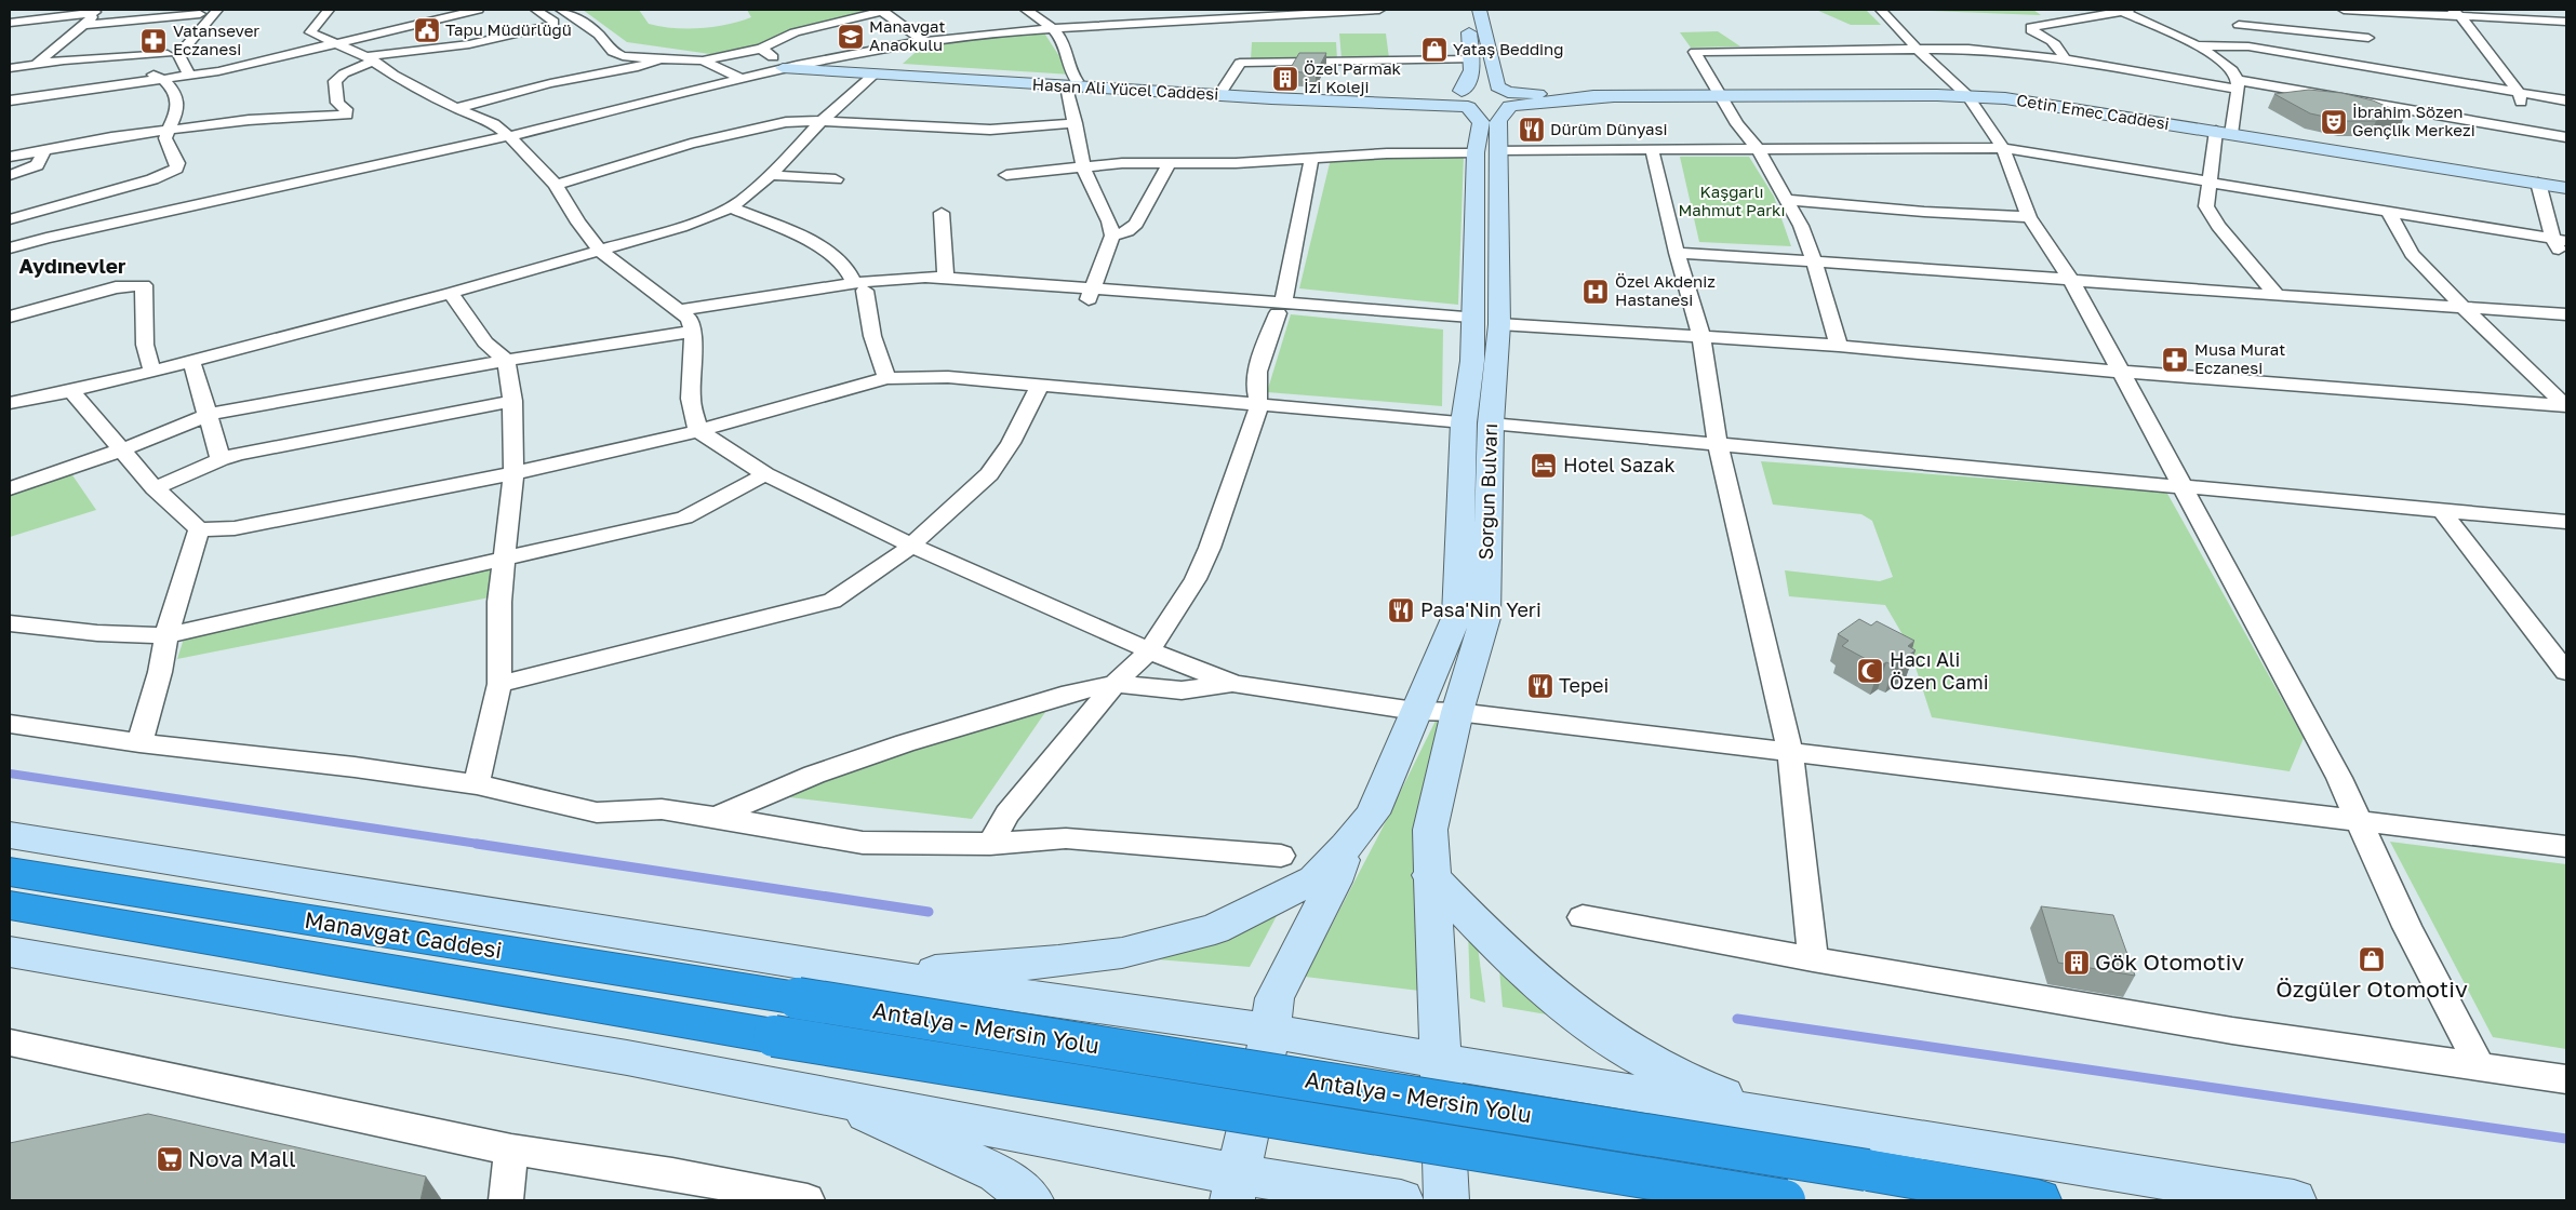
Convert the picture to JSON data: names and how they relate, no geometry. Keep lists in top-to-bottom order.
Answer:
{
  "streets": {
    "highway": ["Manavgat Caddesi", "Antalya - Mersin Yolu"],
    "street": ["Hasan Ali Yücel Caddesi", "Cetin Emec Caddesi", "Sorgun Bulvarı"]
  },
  "crossings": [
    ["Hasan Ali Yücel Caddesi", "Cetin Emec Caddesi"],
    ["Hasan Ali Yücel Caddesi", "Sorgun Bulvarı"],
    ["Cetin Emec Caddesi", "Sorgun Bulvarı"],
    ["Manavgat Caddesi", "Antalya - Mersin Yolu"]
  ],
  "districts": ["Aydınevler"],
  "parks": ["Kaşgarlı Mahmut Parkı"],
  "places": {
    "public building": ["Tapu Müdürlüğü"],
    "school or university": ["Manavgat Anaokulu"],
    "pharmacy": ["Vatansever Eczanesi", "Musa Murat Eczanesi"],
    "shop": ["Yataş Bedding", "Özgüler Otomotiv"],
    "building": ["Özel Parmak İzi Koleji", "Gök Otomotiv"],
    "theatre": ["İbrahim Sözen Gençlik Merkezi"],
    "restaurant": ["Dürüm Dünyasi", "Pasa'Nin Yeri", "Tepei"],
    "hospital": ["Özel Akdeniz Hastanesi"],
    "hotel": ["Hotel Sazak"],
    "mosque": ["Hacı Ali Özen Cami"],
    "supermarket": ["Nova Mall"]
  }
}
